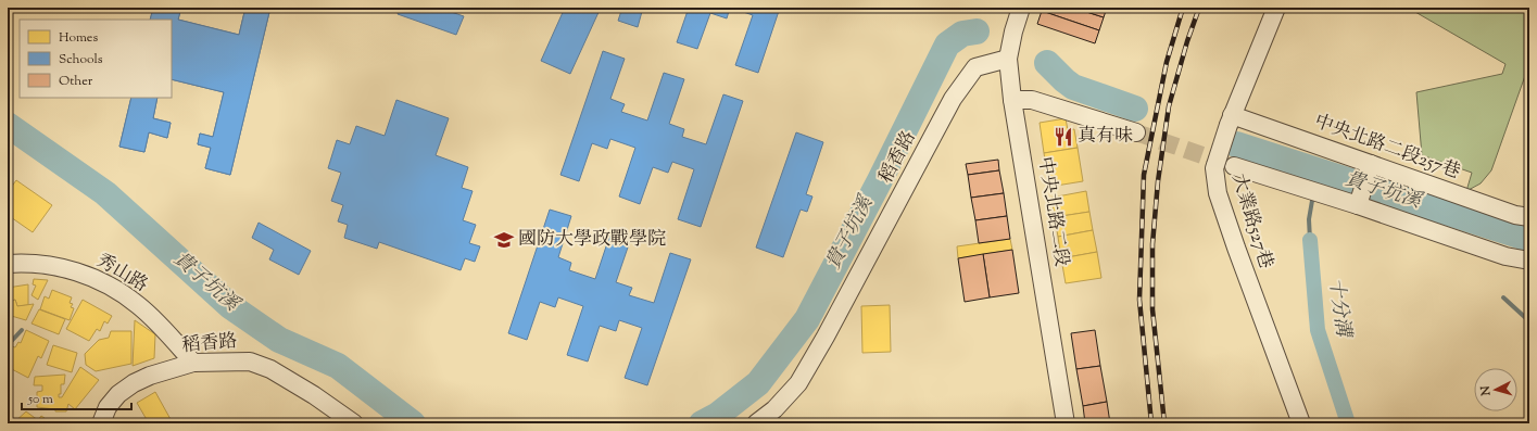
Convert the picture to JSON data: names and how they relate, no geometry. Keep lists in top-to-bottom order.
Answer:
{
  "streets": {
    "street": [
      "中央北路二段257巷",
      "稻香路",
      "中央北路二段",
      "大業路527巷",
      "秀山路"
    ]
  },
  "crossings": [
    ["中央北路二段257巷", "大業路527巷"],
    ["稻香路", "中央北路二段"],
    ["稻香路", "秀山路"]
  ],
  "water": ["貴子坑溪", "十分溝"],
  "places": {
    "restaurant": ["真有味"],
    "school or university": ["國防大學政戰學院"]
  },
  "legend": ["Homes", "Schools", "Other"],
  "scale_bar": "50 m",
  "north": "left"
}
